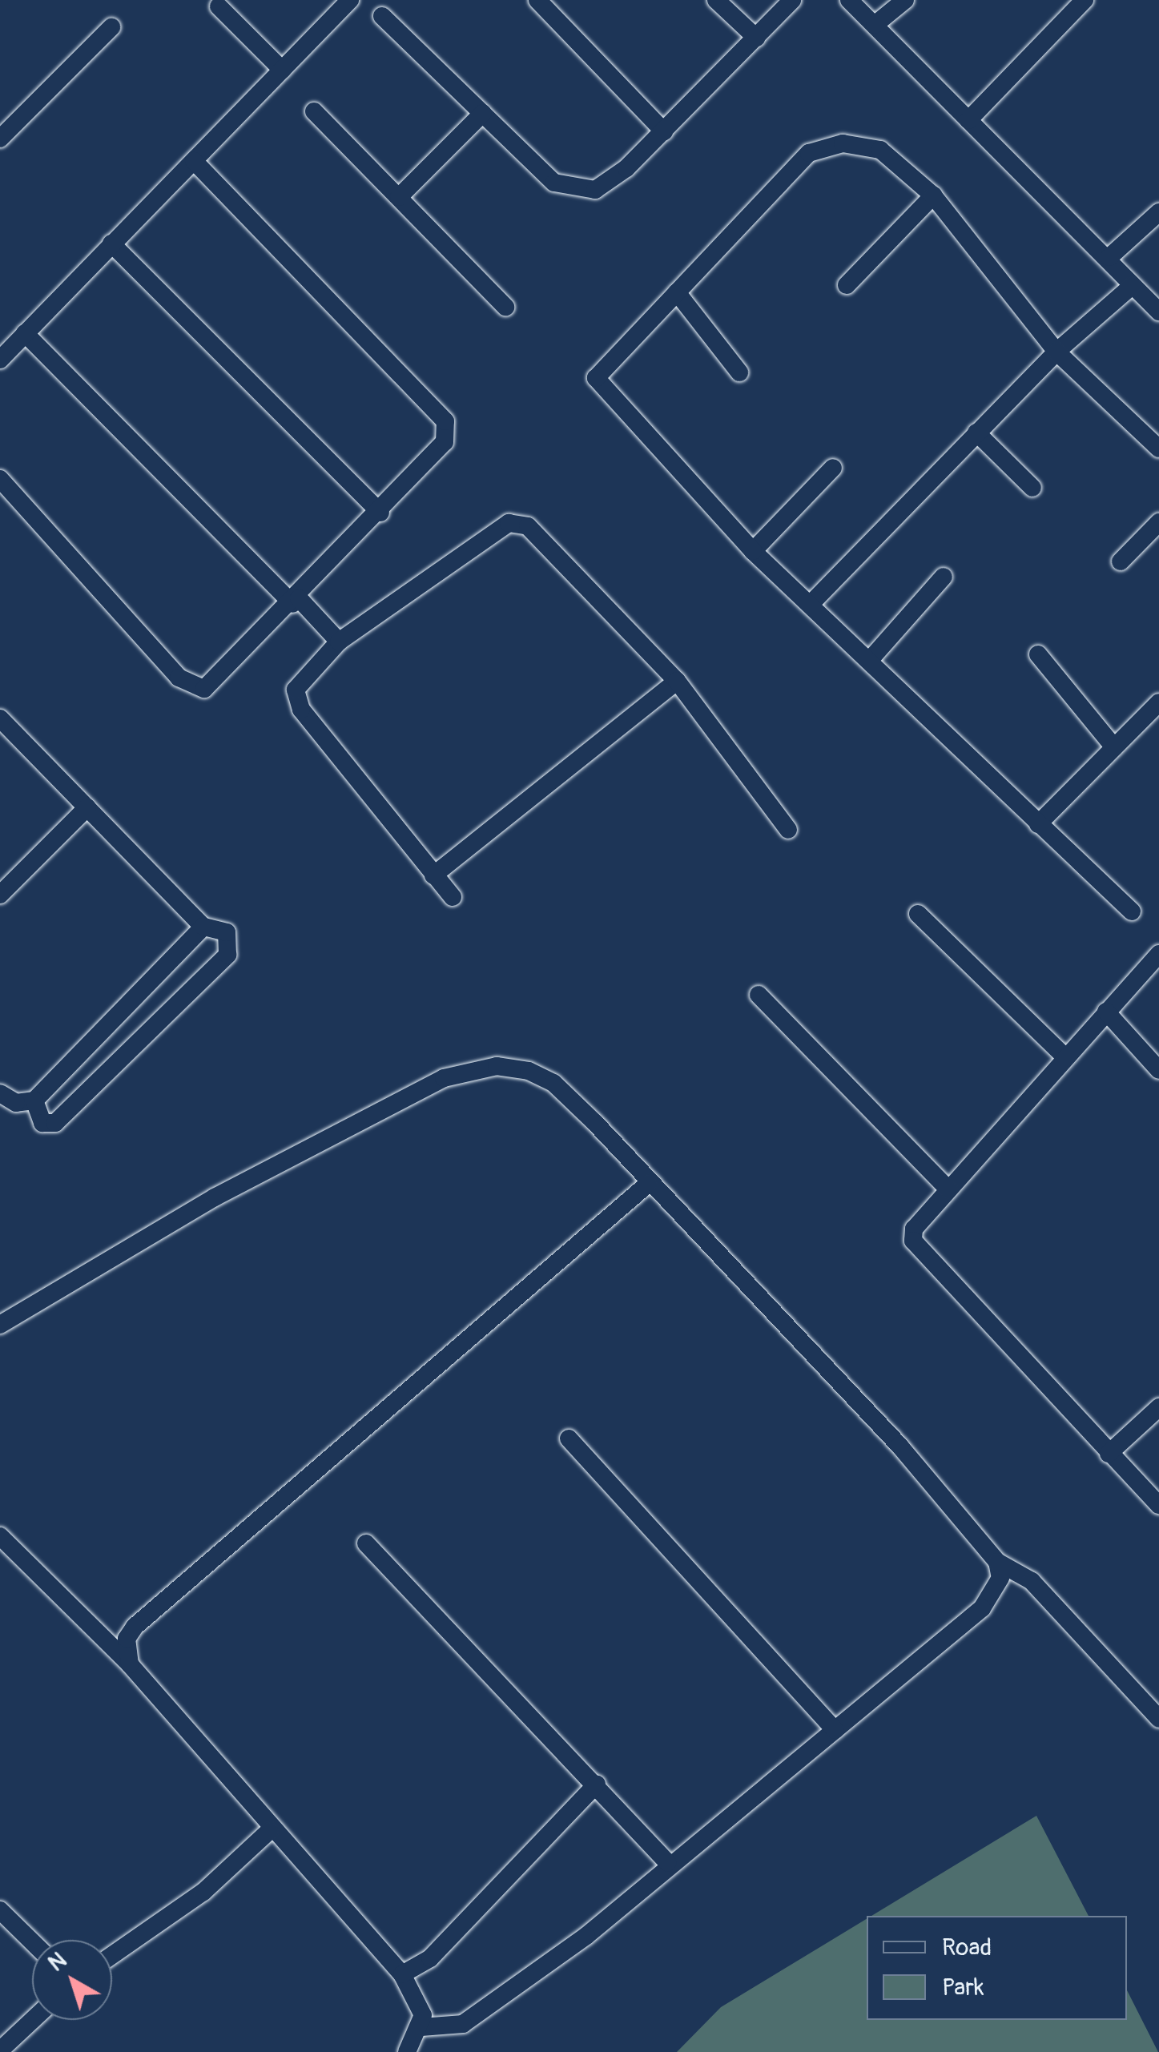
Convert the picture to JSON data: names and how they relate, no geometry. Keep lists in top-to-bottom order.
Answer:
{
  "legend": ["Road", "Park"],
  "north": "top left"
}
